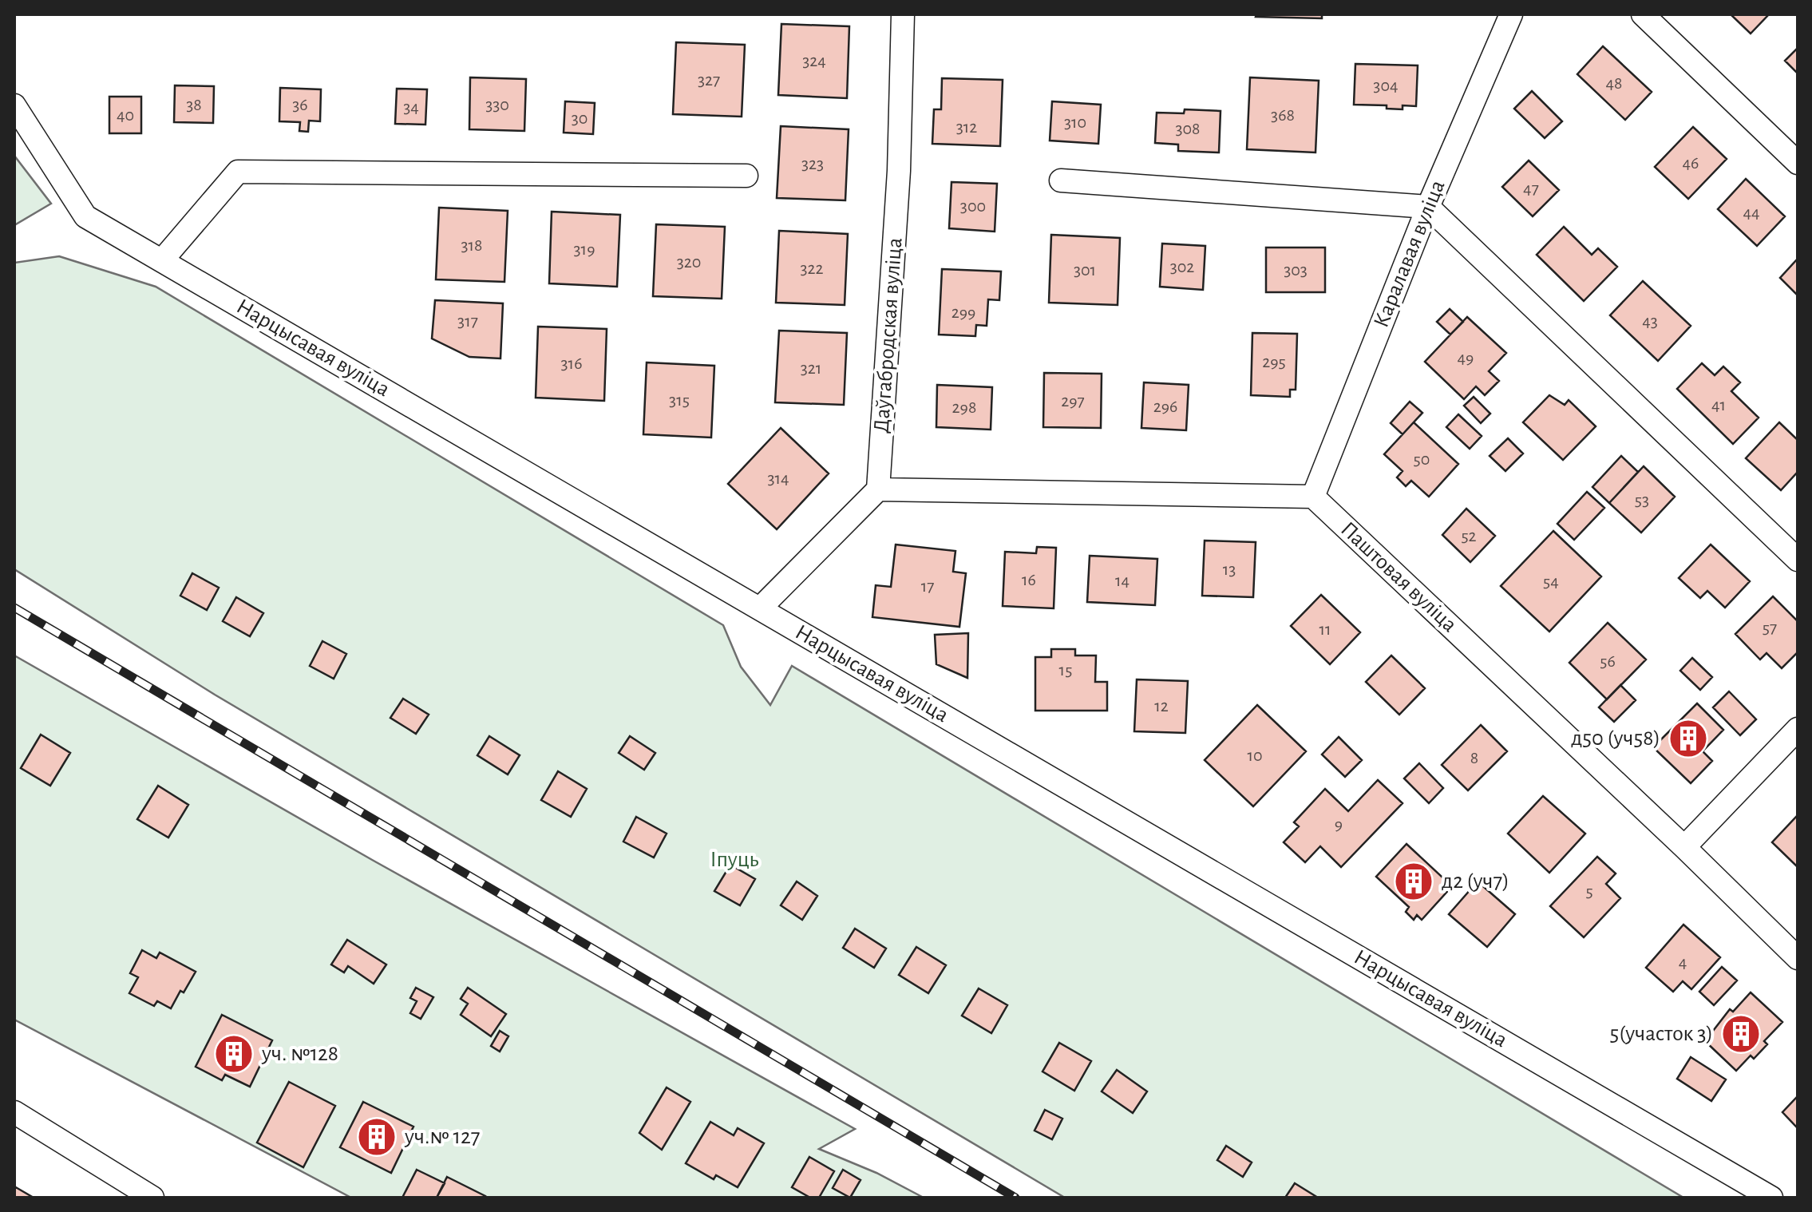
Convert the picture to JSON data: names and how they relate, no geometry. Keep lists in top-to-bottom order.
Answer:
{
  "streets": {
    "street": [
      "Каралавая вуліца",
      "Даўгабродская вуліца",
      "Нарцысавая вуліца",
      "Паштовая вуліца"
    ]
  },
  "crossings": [
    ["Каралавая вуліца", "Паштовая вуліца"]
  ],
  "parks": ["Іпуць"],
  "places": {
    "building": [
      "д50 (уч58)",
      "д2 (уч7)",
      "5(участок 3)",
      "уч. №128",
      "уч.№ 127"
    ]
  },
  "house_numbers": [
    "324",
    "327",
    "48",
    "304",
    "38",
    "36",
    "330",
    "34",
    "40",
    "368",
    "30",
    "310",
    "312",
    "308",
    "46",
    "323",
    "47",
    "300",
    "44",
    "318",
    "319",
    "320",
    "302",
    "322",
    "301",
    "303",
    "299",
    "317",
    "43",
    "49",
    "295",
    "316",
    "321",
    "315",
    "297",
    "41",
    "296",
    "298",
    "50",
    "314",
    "53",
    "52",
    "13",
    "16",
    "14",
    "54",
    "17",
    "57",
    "11",
    "56",
    "15",
    "12",
    "10",
    "8",
    "9",
    "5",
    "4"
  ]
}
